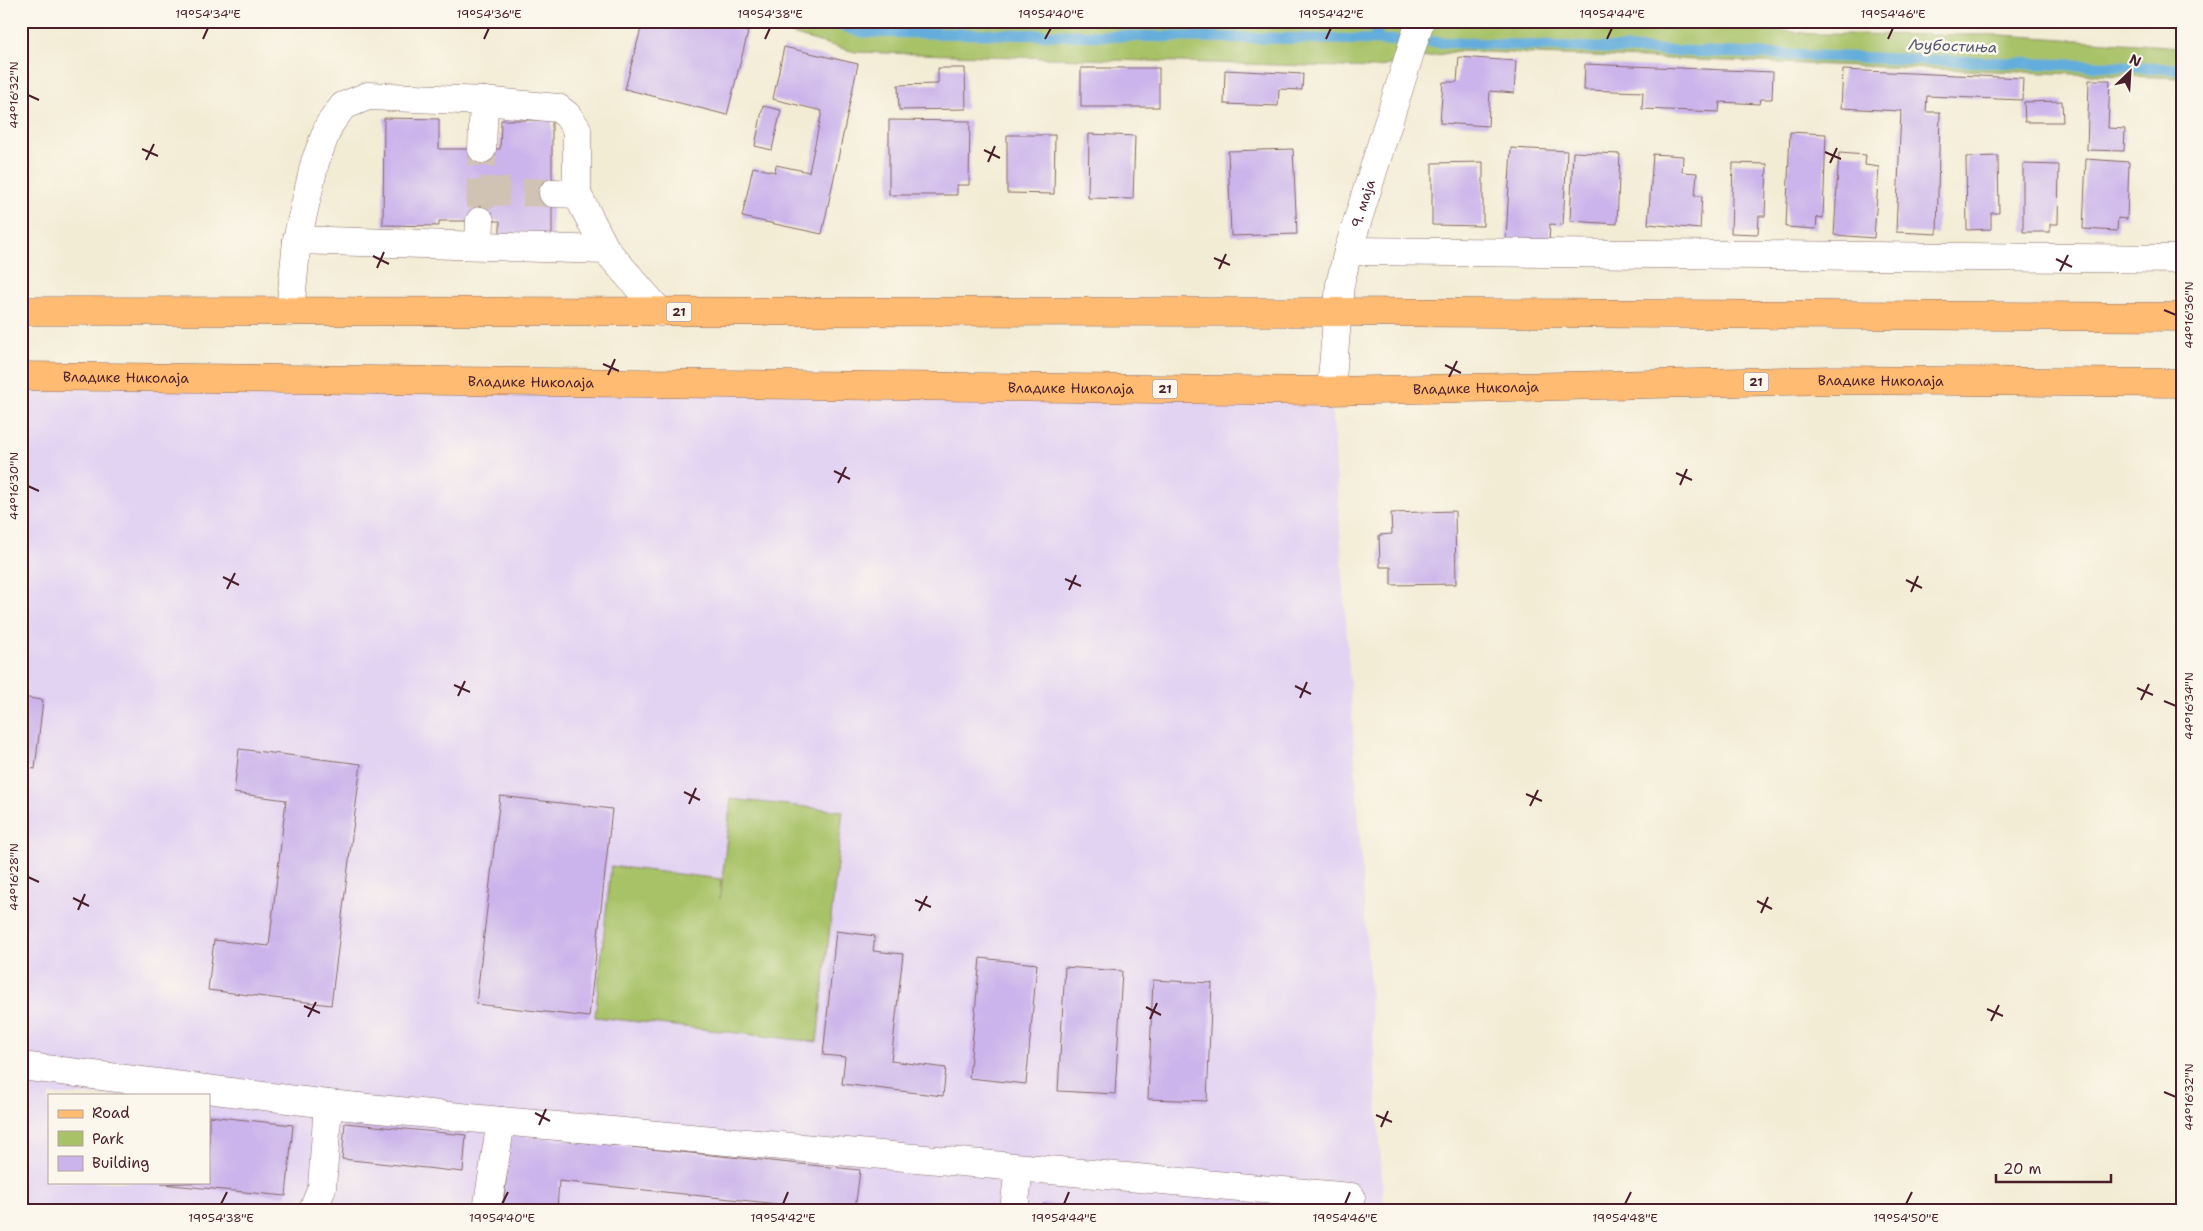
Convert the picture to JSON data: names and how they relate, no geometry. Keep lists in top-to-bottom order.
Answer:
{
  "streets": {
    "main road": ["21", "Владике Николаја"],
    "street": ["9. маја"]
  },
  "crossings": [
    ["9. маја", "21"],
    ["9. маја", "Владике Николаја"]
  ],
  "water": ["Љубостиња"],
  "legend": ["Road", "Park", "Building"],
  "scale_bar": "20 m",
  "north": "top right",
  "coordinates": [
    "19°54'34\"E",
    "19°54'36\"E",
    "19°54'38\"E",
    "19°54'40\"E",
    "19°54'42\"E",
    "19°54'44\"E",
    "19°54'46\"E",
    "44°16'32\"N",
    "44°16'36\"N",
    "44°16'30\"N",
    "44°16'34\"N",
    "44°16'28\"N",
    "19°54'48\"E",
    "19°54'50\"E"
  ]
}
